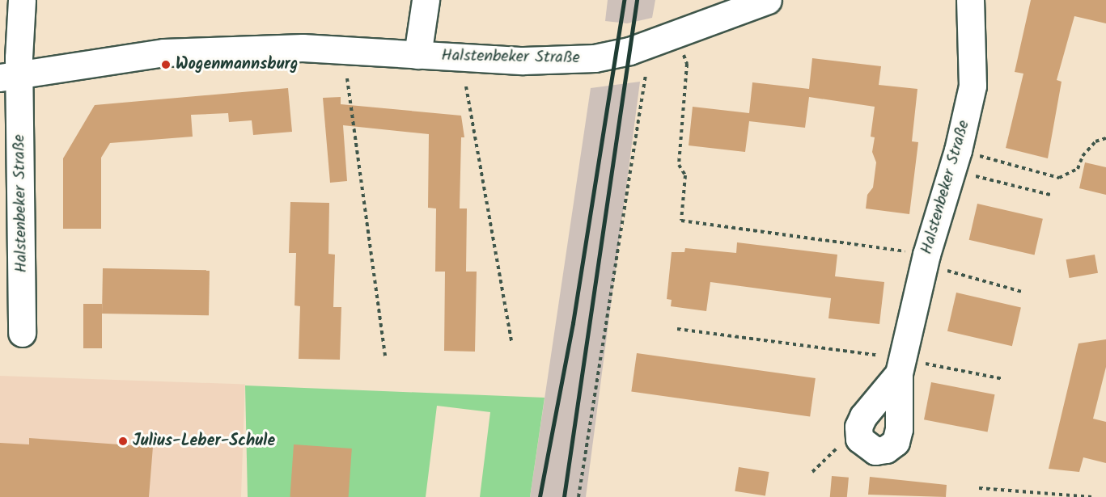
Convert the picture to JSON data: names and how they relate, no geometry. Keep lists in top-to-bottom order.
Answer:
{
  "streets": {
    "street": ["Halstenbeker Straße"]
  },
  "places": ["Wogenmannsburg", "Julius-Leber-Schule"]
}
